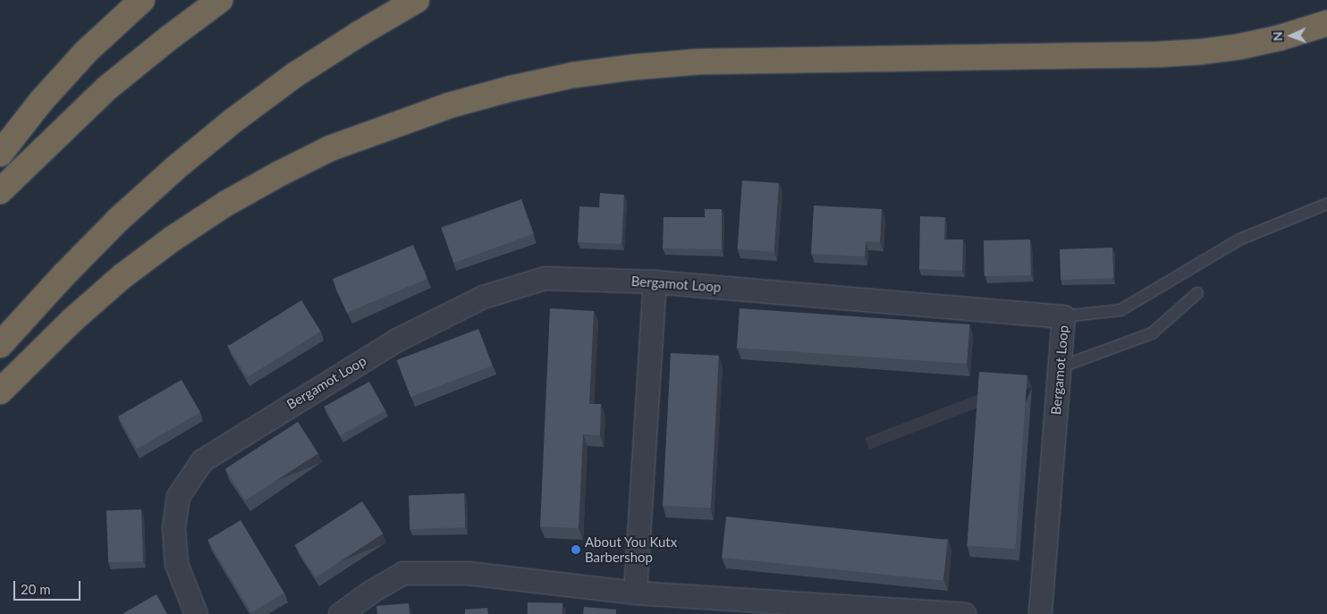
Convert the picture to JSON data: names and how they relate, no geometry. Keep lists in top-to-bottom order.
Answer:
{
  "streets": {
    "street": ["Bergamot Loop"]
  },
  "places": ["About You Kutx Barbershop"],
  "scale_bar": "20 m",
  "north": "left"
}
